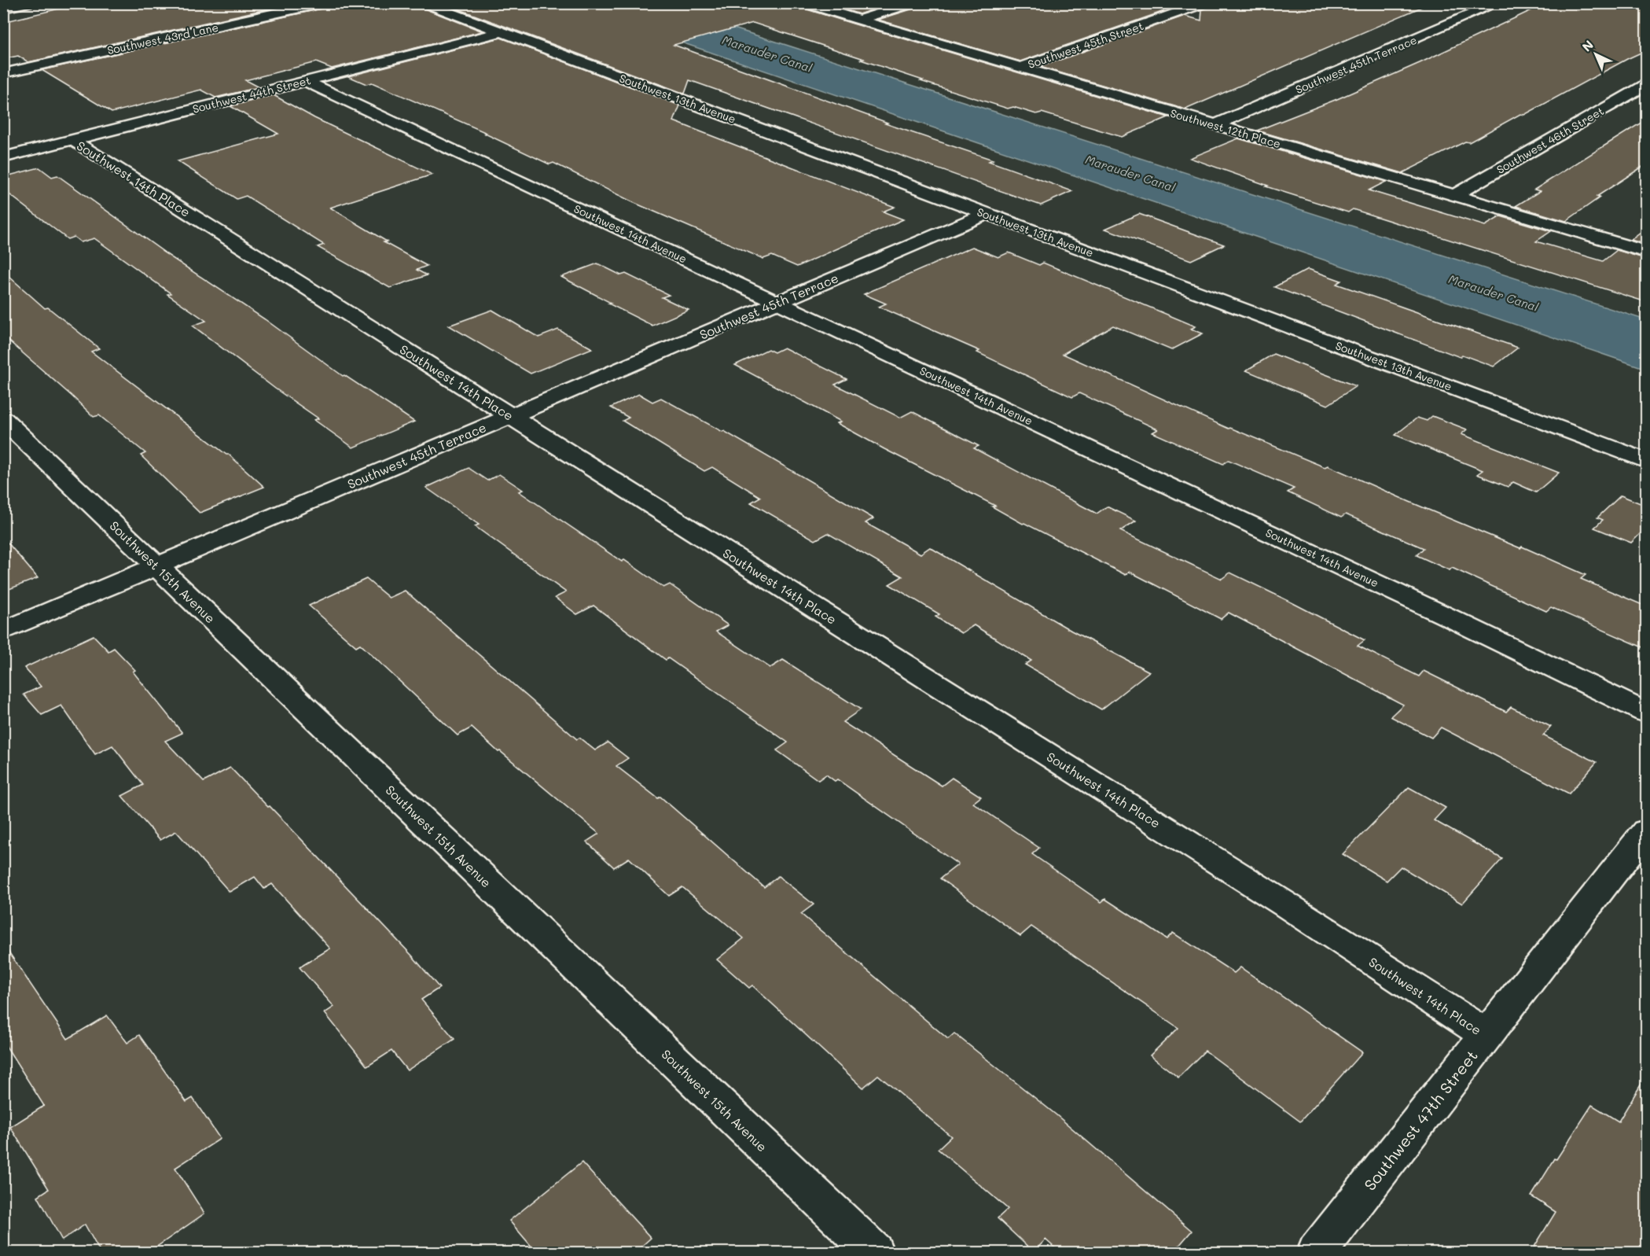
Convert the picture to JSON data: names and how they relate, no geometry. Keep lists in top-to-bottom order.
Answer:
{
  "streets": {
    "street": [
      "Southwest 43rd Lane",
      "Southwest 45th Street",
      "Southwest 45th Terrace",
      "Southwest 44th Street",
      "Southwest 13th Avenue",
      "Southwest 12th Place",
      "Southwest 46th Street",
      "Southwest 14th Place",
      "Southwest 14th Avenue",
      "Southwest 15th Avenue",
      "Southwest 47th Street"
    ]
  },
  "crossings": [
    ["Southwest 45th Street", "Southwest 12th Place"],
    ["Southwest 45th Terrace", "Southwest 13th Avenue"],
    ["Southwest 45th Terrace", "Southwest 12th Place"],
    ["Southwest 45th Terrace", "Southwest 14th Place"],
    ["Southwest 45th Terrace", "Southwest 14th Avenue"],
    ["Southwest 45th Terrace", "Southwest 15th Avenue"],
    ["Southwest 44th Street", "Southwest 13th Avenue"],
    ["Southwest 44th Street", "Southwest 14th Place"],
    ["Southwest 44th Street", "Southwest 14th Avenue"],
    ["Southwest 12th Place", "Southwest 46th Street"],
    ["Southwest 14th Place", "Southwest 47th Street"]
  ],
  "water": ["Marauder Canal"],
  "north": "top left"
}
